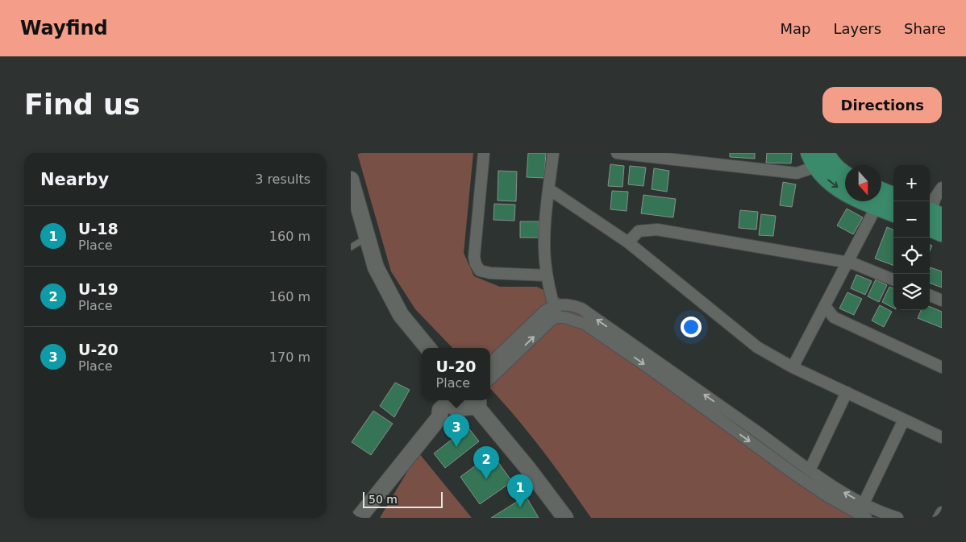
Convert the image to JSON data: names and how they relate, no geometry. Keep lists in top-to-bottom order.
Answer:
{
  "scale_bar": "50 m",
  "north": "bottom",
  "page": {
    "header": "Wayfind",
    "nav": ["Map", "Layers", "Share"],
    "buttons": "Directions",
    "title": "Find us",
    "heading": ["Nearby", "3 results"],
    "map_buttons": ["+", "−"],
    "list": [
      {
        "mark": "1",
        "name": "U-18",
        "note": "Place",
        "value": "160 m"
      },
      {
        "mark": "2",
        "name": "U-19",
        "note": "Place",
        "value": "160 m"
      },
      {
        "mark": "3",
        "name": "U-20",
        "note": "Place",
        "value": "170 m"
      }
    ],
    "popup": ["U-20", "Place"],
    "pins": ["3", "2", "1"],
    "scale": "50 m"
  }
}
